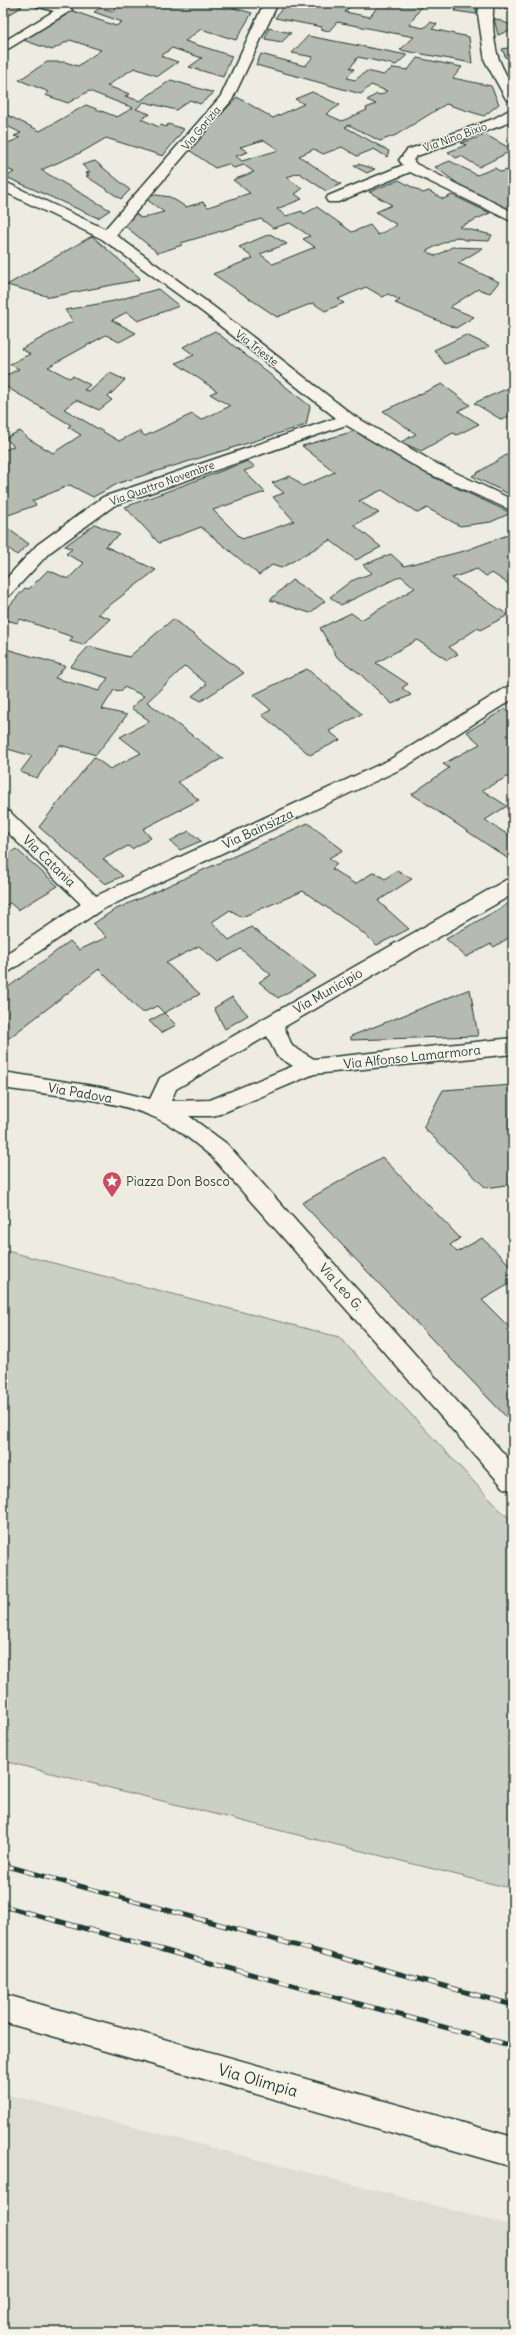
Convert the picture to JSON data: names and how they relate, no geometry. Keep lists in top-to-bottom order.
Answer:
{
  "streets": {
    "street": [
      "Via Gorizia",
      "Via Nino Bixio",
      "Via Trieste",
      "Via Quattro Novembre",
      "Via Bainsizza",
      "Via Catania",
      "Via Municipio",
      "Via Alfonso Lamarmora",
      "Via Padova",
      "Via Leo G.",
      "Via Olimpia"
    ]
  },
  "crossings": [
    ["Via Gorizia", "Via Trieste"],
    ["Via Trieste", "Via Quattro Novembre"],
    ["Via Bainsizza", "Via Catania"],
    ["Via Municipio", "Via Alfonso Lamarmora"],
    ["Via Municipio", "Via Padova"],
    ["Via Municipio", "Via Leo G."],
    ["Via Alfonso Lamarmora", "Via Padova"],
    ["Via Alfonso Lamarmora", "Via Leo G."],
    ["Via Padova", "Via Leo G."]
  ],
  "places": {
    "place": ["Piazza Don Bosco"]
  }
}
